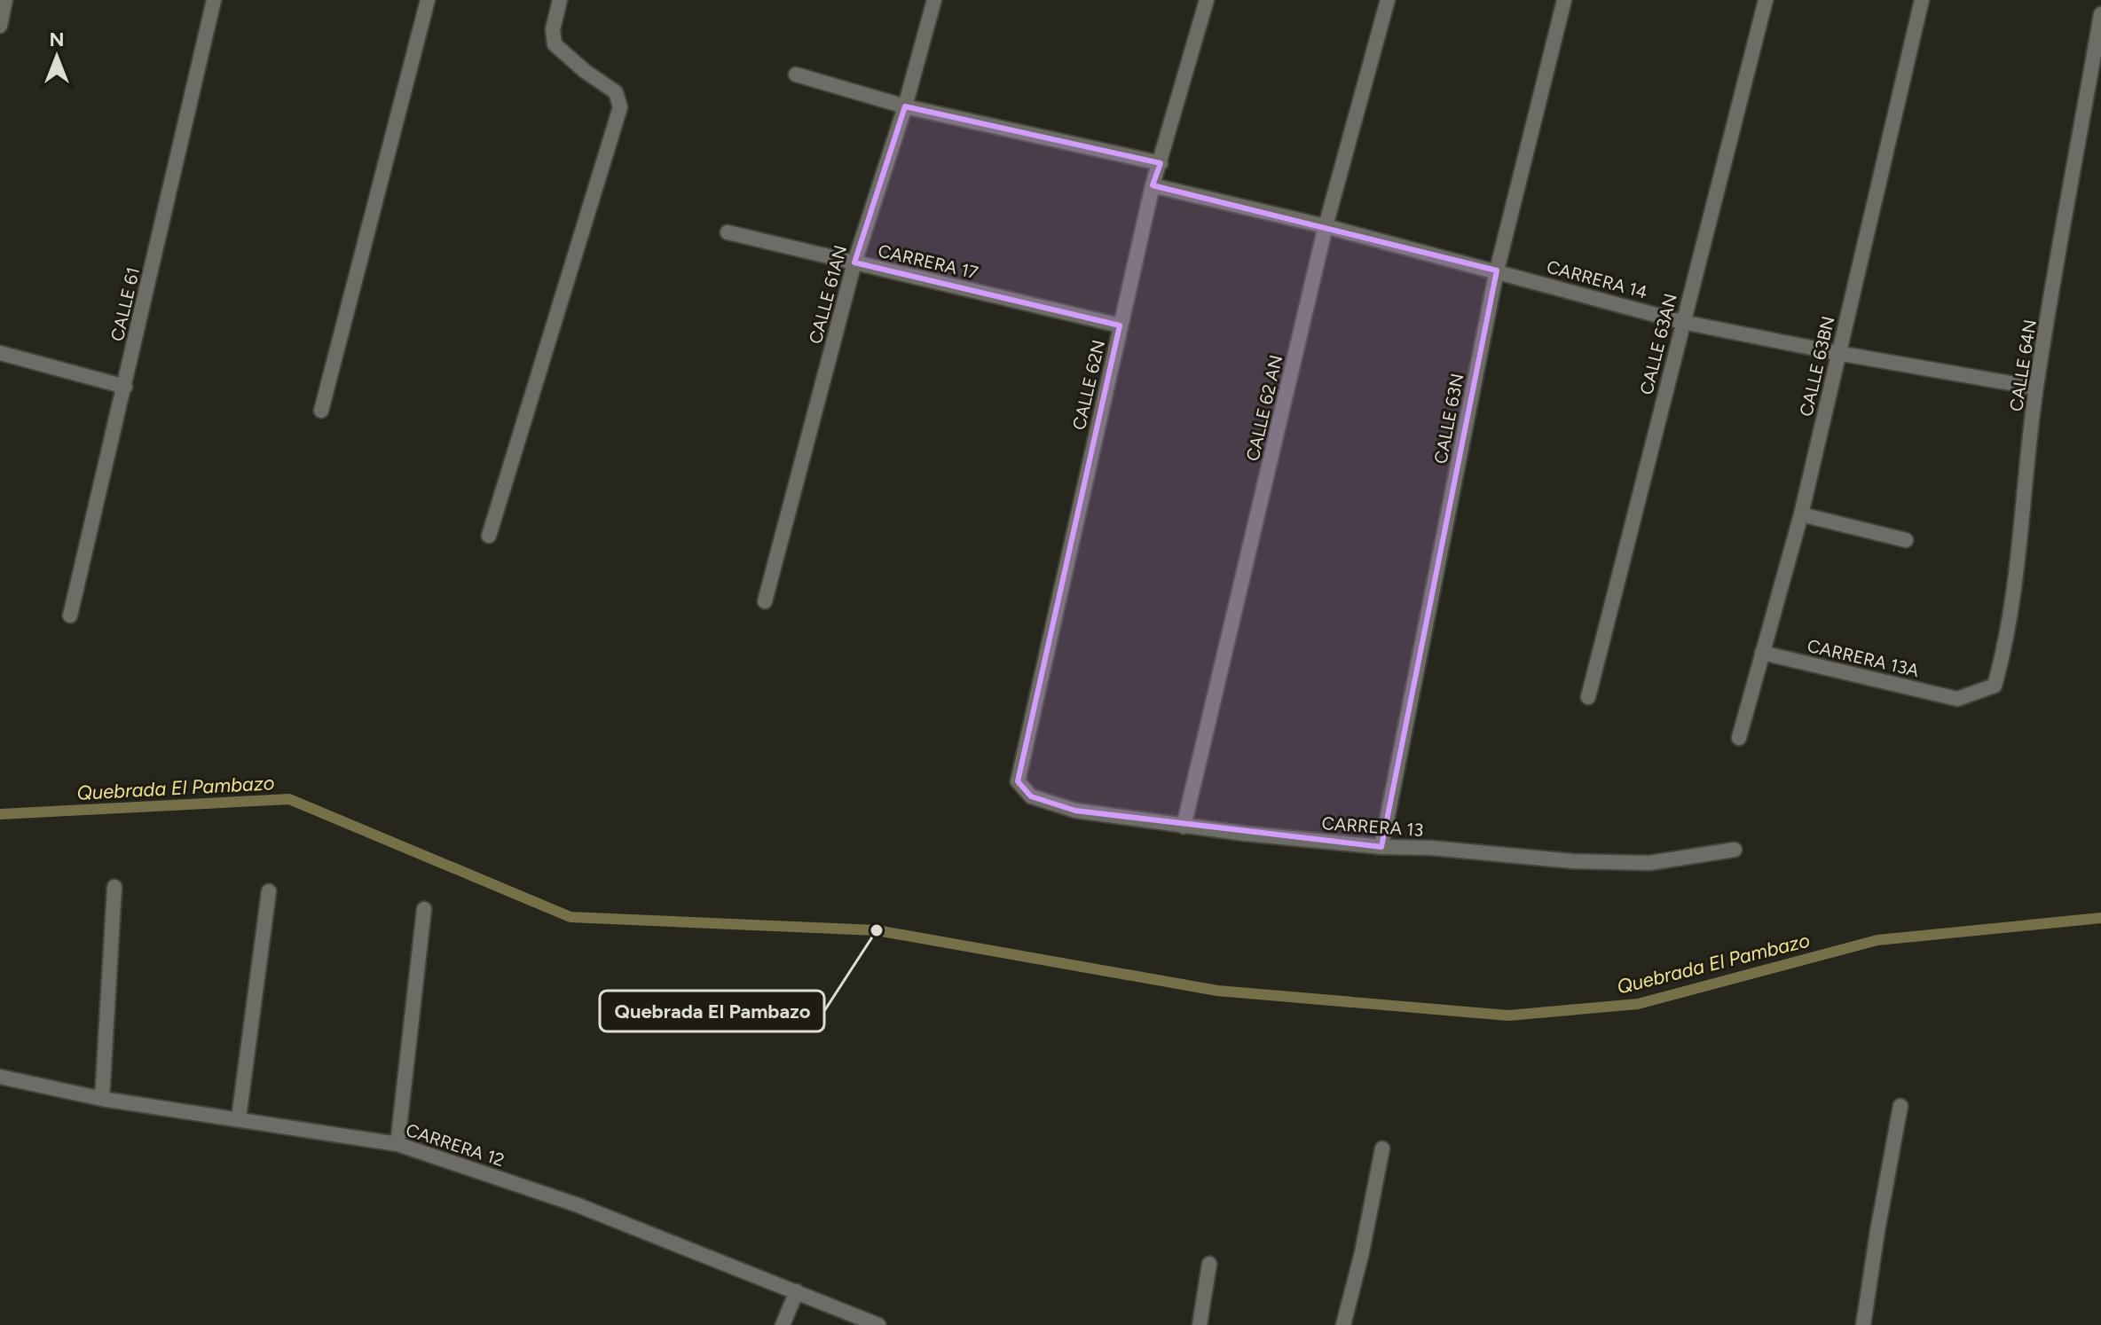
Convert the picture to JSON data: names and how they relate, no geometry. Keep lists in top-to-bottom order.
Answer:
{
  "streets": {
    "street": [
      "CARRERA 17",
      "CARRERA 14",
      "CALLE 61AN",
      "CALLE 61",
      "CALLE 63AN",
      "CALLE 64N",
      "CALLE 63BN",
      "CALLE 62N",
      "CALLE 62 AN",
      "CALLE 63N",
      "CARRERA 13A",
      "CARRERA 13",
      "CARRERA 12"
    ]
  },
  "crossings": [
    ["CARRERA 17", "CALLE 61AN"],
    ["CARRERA 17", "CALLE 62N"],
    ["CARRERA 14", "CALLE 63AN"],
    ["CARRERA 14", "CALLE 64N"],
    ["CARRERA 14", "CALLE 63BN"],
    ["CARRERA 14", "CALLE 62N"],
    ["CARRERA 14", "CALLE 62 AN"],
    ["CARRERA 14", "CALLE 63N"],
    ["CALLE 64N", "CARRERA 13A"],
    ["CALLE 63BN", "CARRERA 13A"],
    ["CALLE 62N", "CARRERA 13"],
    ["CALLE 62 AN", "CARRERA 13"],
    ["CALLE 63N", "CARRERA 13"]
  ],
  "water": ["Quebrada El Pambazo"],
  "places": ["Quebrada El Pambazo"],
  "north": "top"
}
